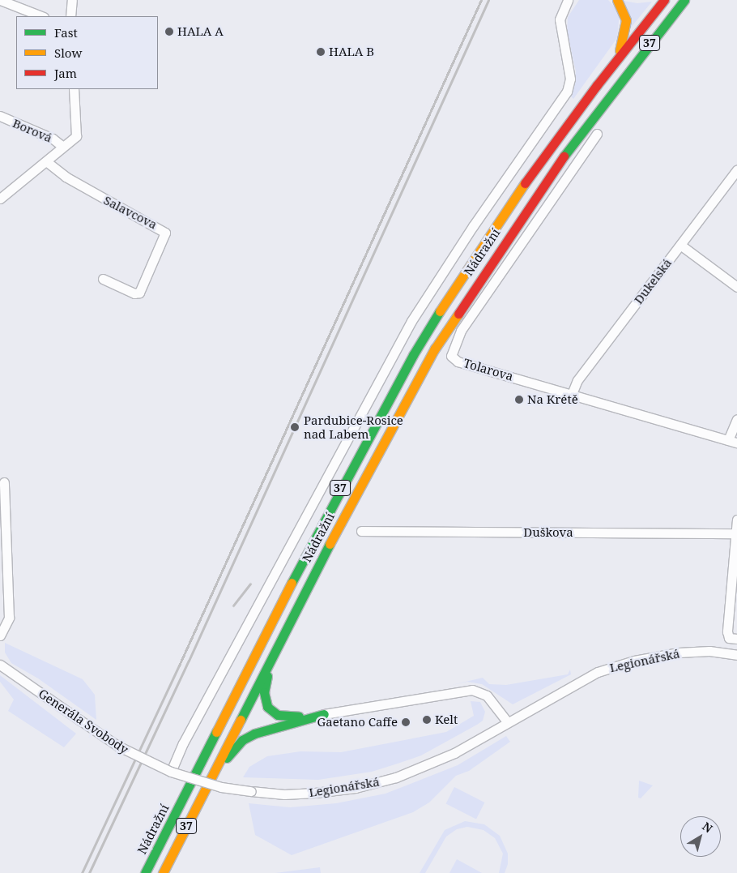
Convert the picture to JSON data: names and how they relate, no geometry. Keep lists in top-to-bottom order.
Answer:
{
  "streets": {
    "main road": ["37", "Nádražní"],
    "street": [
      "Borová",
      "Salavcova",
      "Dukelská",
      "Tolarova",
      "Duškova",
      "Legionářská",
      "Generála Svobody"
    ]
  },
  "crossings": [
    ["37", "Nádražní"],
    ["Dukelská", "Tolarova"],
    ["Legionářská", "Generála Svobody"]
  ],
  "places": [
    "HALA A",
    "HALA B",
    "Na Krétě",
    "Pardubice-Rosice nad Labem",
    "Kelt",
    "Gaetano Caffe"
  ],
  "legend": ["Fast", "Slow", "Jam"],
  "north": "top right"
}
